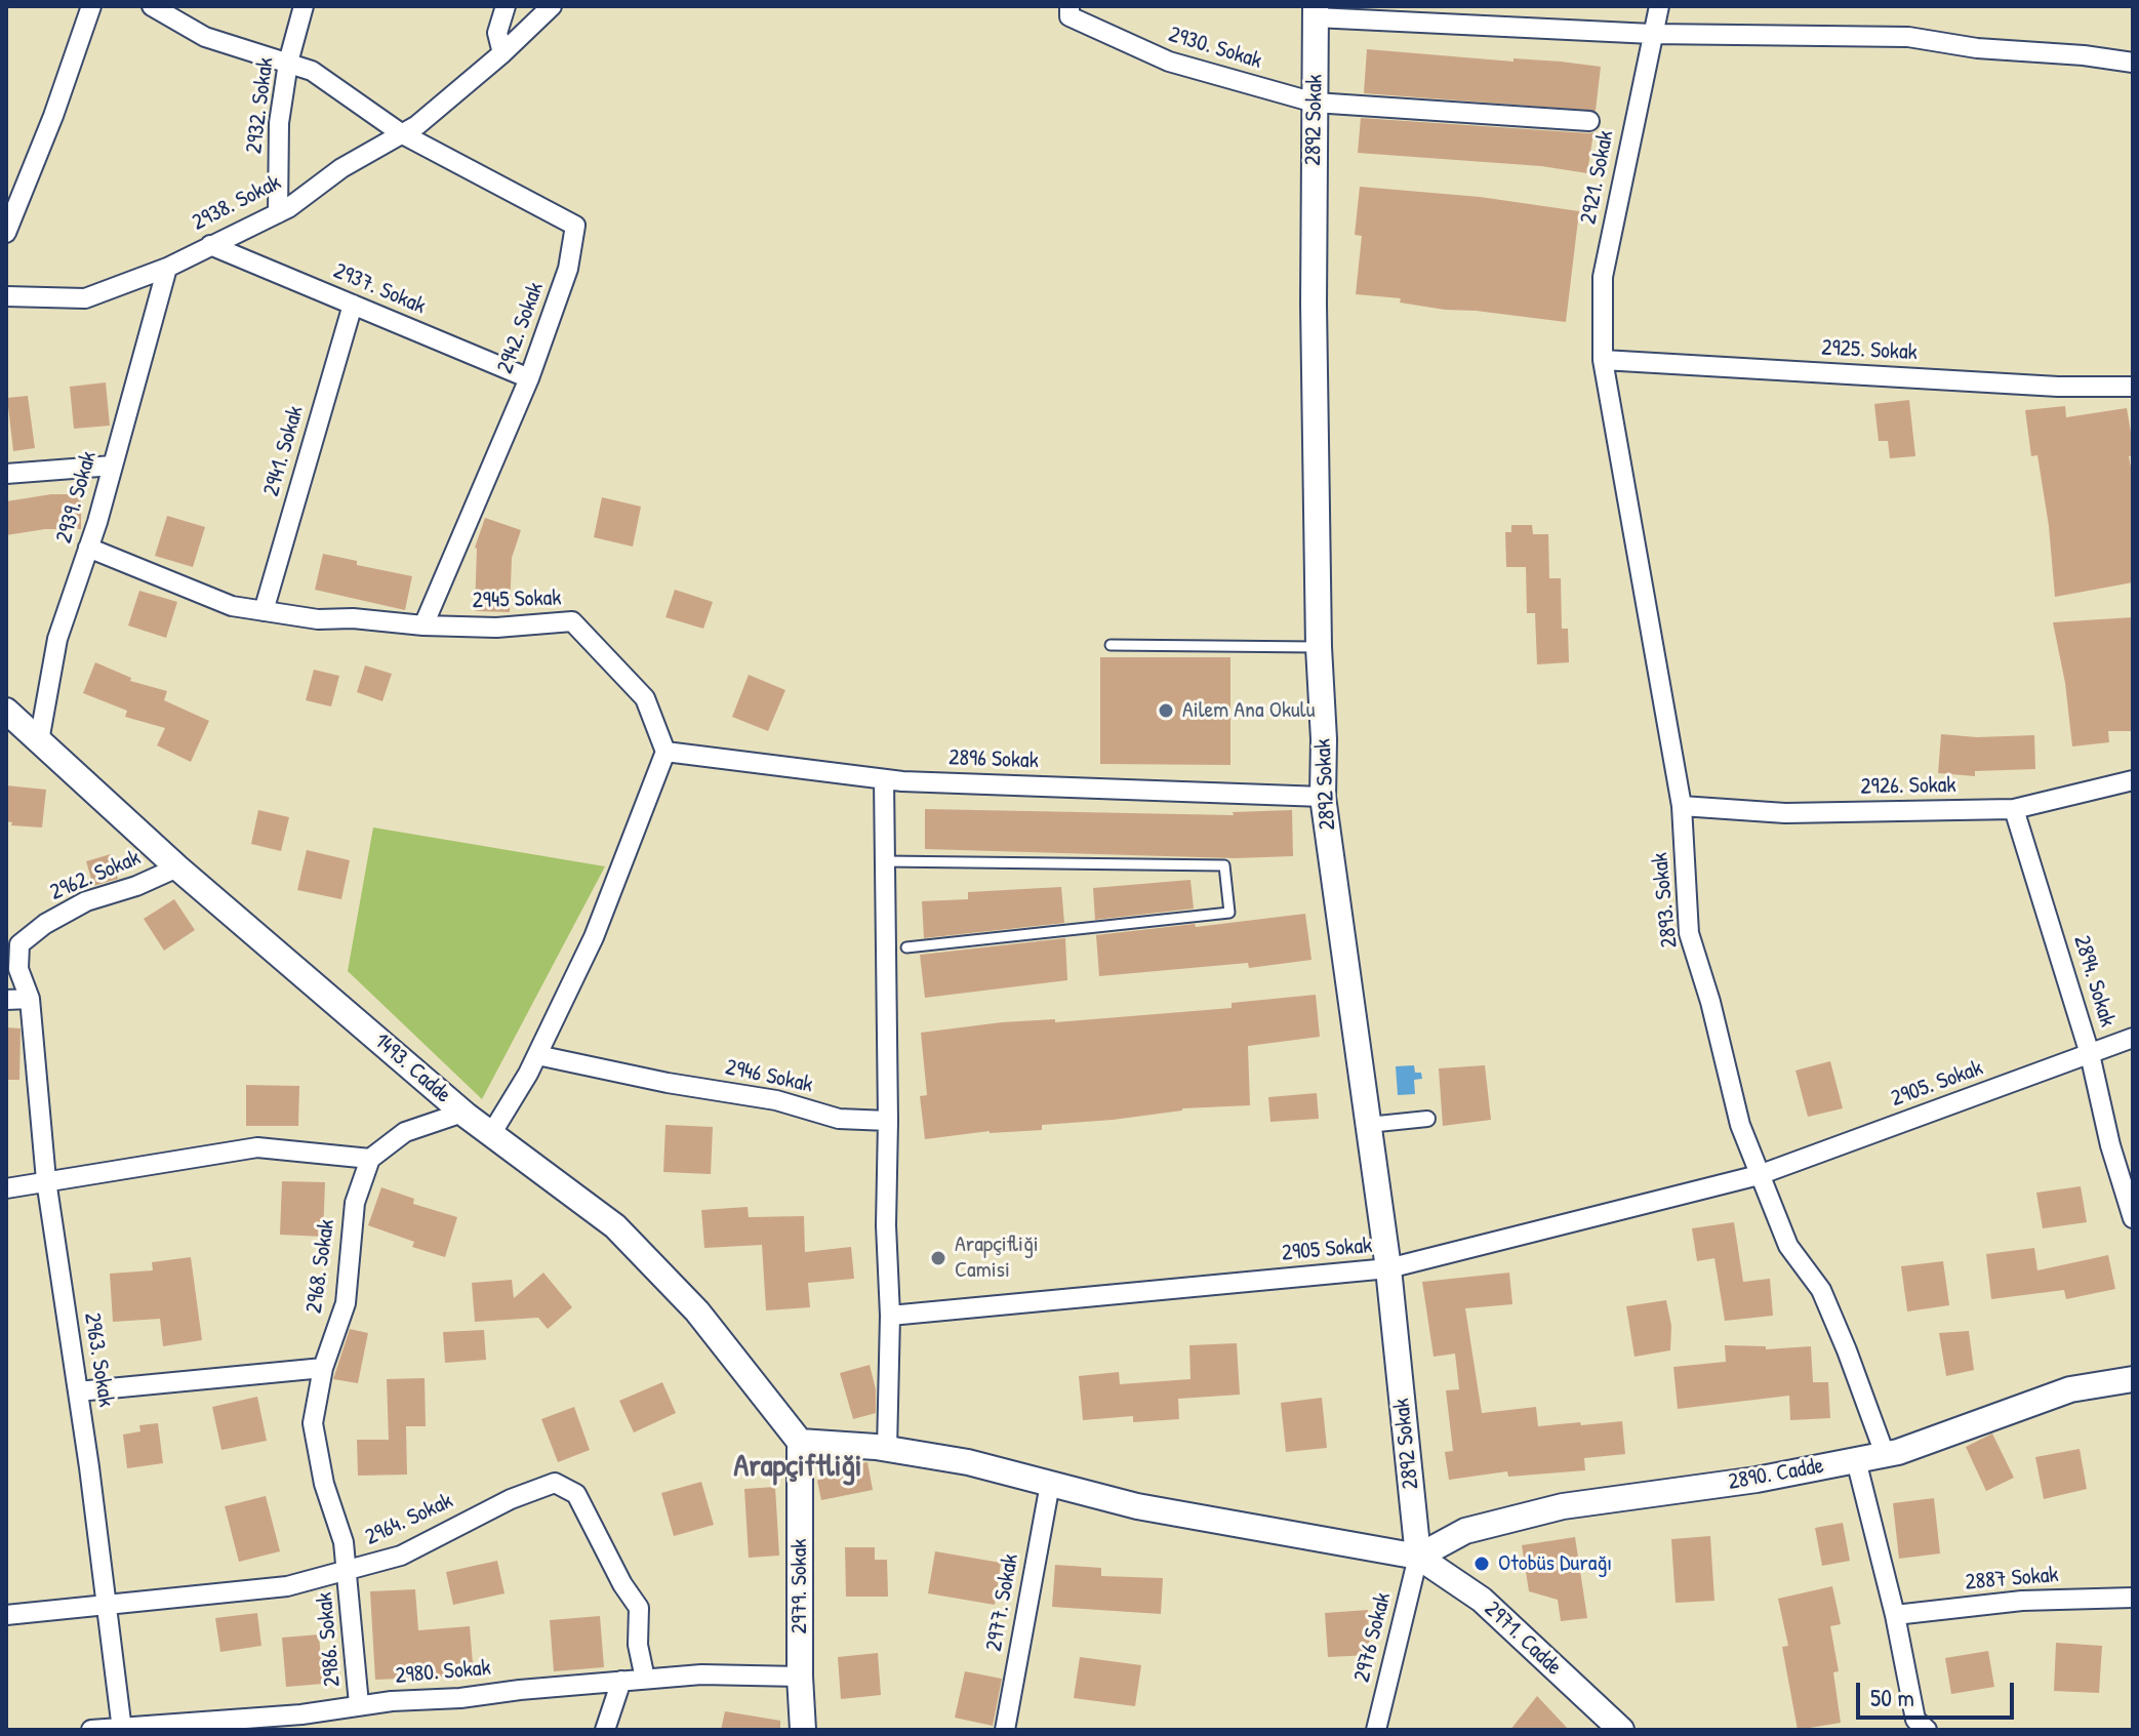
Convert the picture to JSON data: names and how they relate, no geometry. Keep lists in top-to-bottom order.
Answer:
{
  "streets": {
    "street": [
      "2930. Sokak",
      "2932. Sokak",
      "2892 Sokak",
      "2921. Sokak",
      "2938. Sokak",
      "2937. Sokak",
      "2942. Sokak",
      "2925. Sokak",
      "2941. Sokak",
      "2939. Sokak",
      "2945 Sokak",
      "2896 Sokak",
      "2926. Sokak",
      "2962. Sokak",
      "2893. Sokak",
      "2894. Sokak",
      "1493. Cadde",
      "2946 Sokak",
      "2905. Sokak",
      "2905 Sokak",
      "2968. Sokak",
      "2963. Sokak",
      "2890. Cadde",
      "2964. Sokak",
      "2887 Sokak",
      "2979. Sokak",
      "2977. Sokak",
      "2976 Sokak",
      "2971. Cadde",
      "2986. Sokak",
      "2980. Sokak"
    ]
  },
  "crossings": [
    ["2930. Sokak", "2892 Sokak"],
    ["2932. Sokak", "2938. Sokak"],
    ["2892 Sokak", "2896 Sokak"],
    ["2892 Sokak", "2905 Sokak"],
    ["2892 Sokak", "2890. Cadde"],
    ["2892 Sokak", "2976 Sokak"],
    ["2892 Sokak", "2971. Cadde"],
    ["2921. Sokak", "2925. Sokak"],
    ["2921. Sokak", "2893. Sokak"],
    ["2938. Sokak", "2937. Sokak"],
    ["2938. Sokak", "2942. Sokak"],
    ["2938. Sokak", "2939. Sokak"],
    ["2937. Sokak", "2942. Sokak"],
    ["2937. Sokak", "2941. Sokak"],
    ["2942. Sokak", "2945 Sokak"],
    ["2925. Sokak", "2893. Sokak"],
    ["2941. Sokak", "2945 Sokak"],
    ["2939. Sokak", "2945 Sokak"],
    ["2939. Sokak", "1493. Cadde"],
    ["2945 Sokak", "2896 Sokak"],
    ["2926. Sokak", "2893. Sokak"],
    ["2926. Sokak", "2894. Sokak"],
    ["2962. Sokak", "1493. Cadde"],
    ["2962. Sokak", "2963. Sokak"],
    ["2893. Sokak", "2905. Sokak"],
    ["2893. Sokak", "2905 Sokak"],
    ["2893. Sokak", "2890. Cadde"],
    ["2894. Sokak", "2905. Sokak"],
    ["1493. Cadde", "2979. Sokak"],
    ["2905. Sokak", "2905 Sokak"],
    ["2968. Sokak", "2986. Sokak"],
    ["2963. Sokak", "2964. Sokak"],
    ["2963. Sokak", "2980. Sokak"],
    ["2890. Cadde", "2976 Sokak"],
    ["2890. Cadde", "2971. Cadde"],
    ["2964. Sokak", "2986. Sokak"],
    ["2964. Sokak", "2980. Sokak"],
    ["2979. Sokak", "2980. Sokak"],
    ["2976 Sokak", "2971. Cadde"],
    ["2986. Sokak", "2980. Sokak"]
  ],
  "districts": ["Arapçiftliği"],
  "places": ["Ailem Ana Okulu", "Arapçifliği Camisi", "Otobüs Durağı"],
  "scale_bar": "50 m"
}
